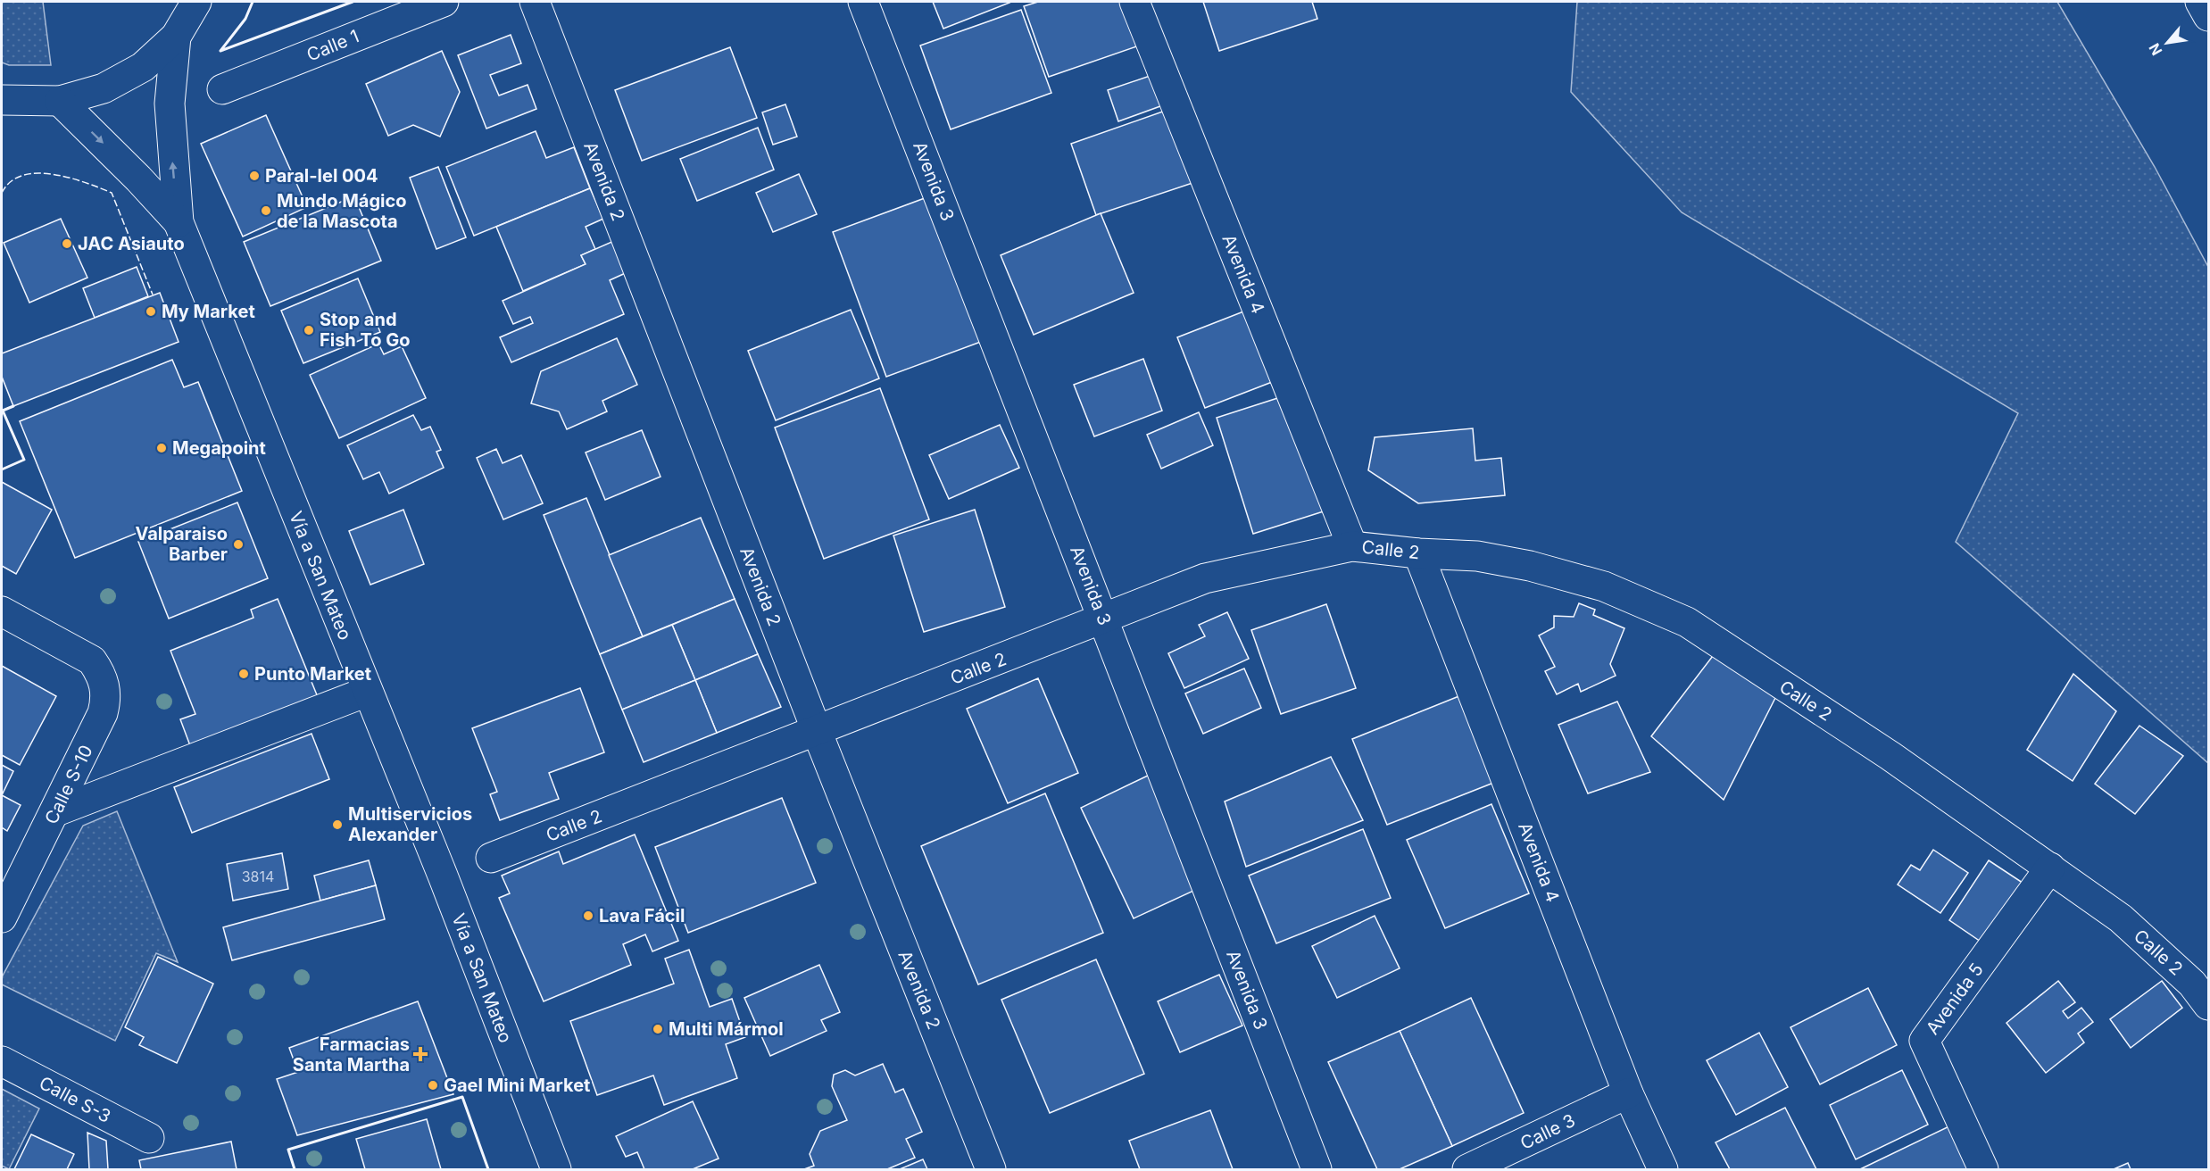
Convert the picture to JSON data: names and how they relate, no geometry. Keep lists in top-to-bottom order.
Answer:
{
  "streets": {
    "main road": [
      "Calle 1",
      "Avenida 2",
      "Avenida 3",
      "Avenida 4",
      "Calle 2",
      "Vía a San Mateo",
      "Calle S-10",
      "Avenida 5",
      "Calle S-3",
      "Calle 3"
    ]
  },
  "crossings": [
    ["Avenida 2", "Calle 2"],
    ["Avenida 3", "Calle 2"],
    ["Avenida 4", "Calle 2"],
    ["Avenida 4", "Calle 3"],
    ["Calle 2", "Avenida 5"]
  ],
  "places": {
    "other": [
      "Paral-lel 004",
      "Mundo Mágico de la Mascota",
      "JAC Asiauto",
      "My Market",
      "Stop and Fish To Go",
      "Megapoint",
      "Valparaiso Barber",
      "Punto Market",
      "Multiservicios Alexander",
      "Lava Fácil",
      "Multi Mármol",
      "Gael Mini Market"
    ],
    "health": ["Farmacias Santa Martha"]
  },
  "house_numbers": ["3814"],
  "north": "bottom left"
}
